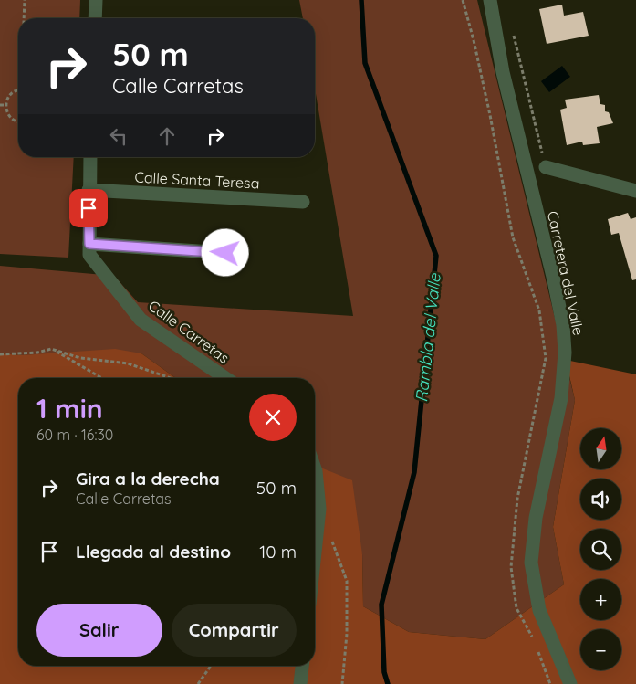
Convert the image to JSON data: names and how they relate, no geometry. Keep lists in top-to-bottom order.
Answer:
{
  "streets": {
    "street": ["Calle Santa Teresa", "Carretera del Valle", "Calle Carretas"]
  },
  "crossings": [
    ["Calle Santa Teresa", "Calle Carretas"]
  ],
  "water": ["Rambla del Valle"],
  "north": "top",
  "page": {
    "turn": ["50 m", "Calle Carretas"],
    "heading": ["1 min", "60 m · 16:30"],
    "map_buttons": ["+", "−"],
    "list": [
      {
        "name": "Gira a la derecha",
        "note": "Calle Carretas",
        "value": "50 m"
      },
      {
        "name": "Llegada al destino",
        "value": "10 m"
      }
    ],
    "buttons": ["Salir", "Compartir"]
  }
}
